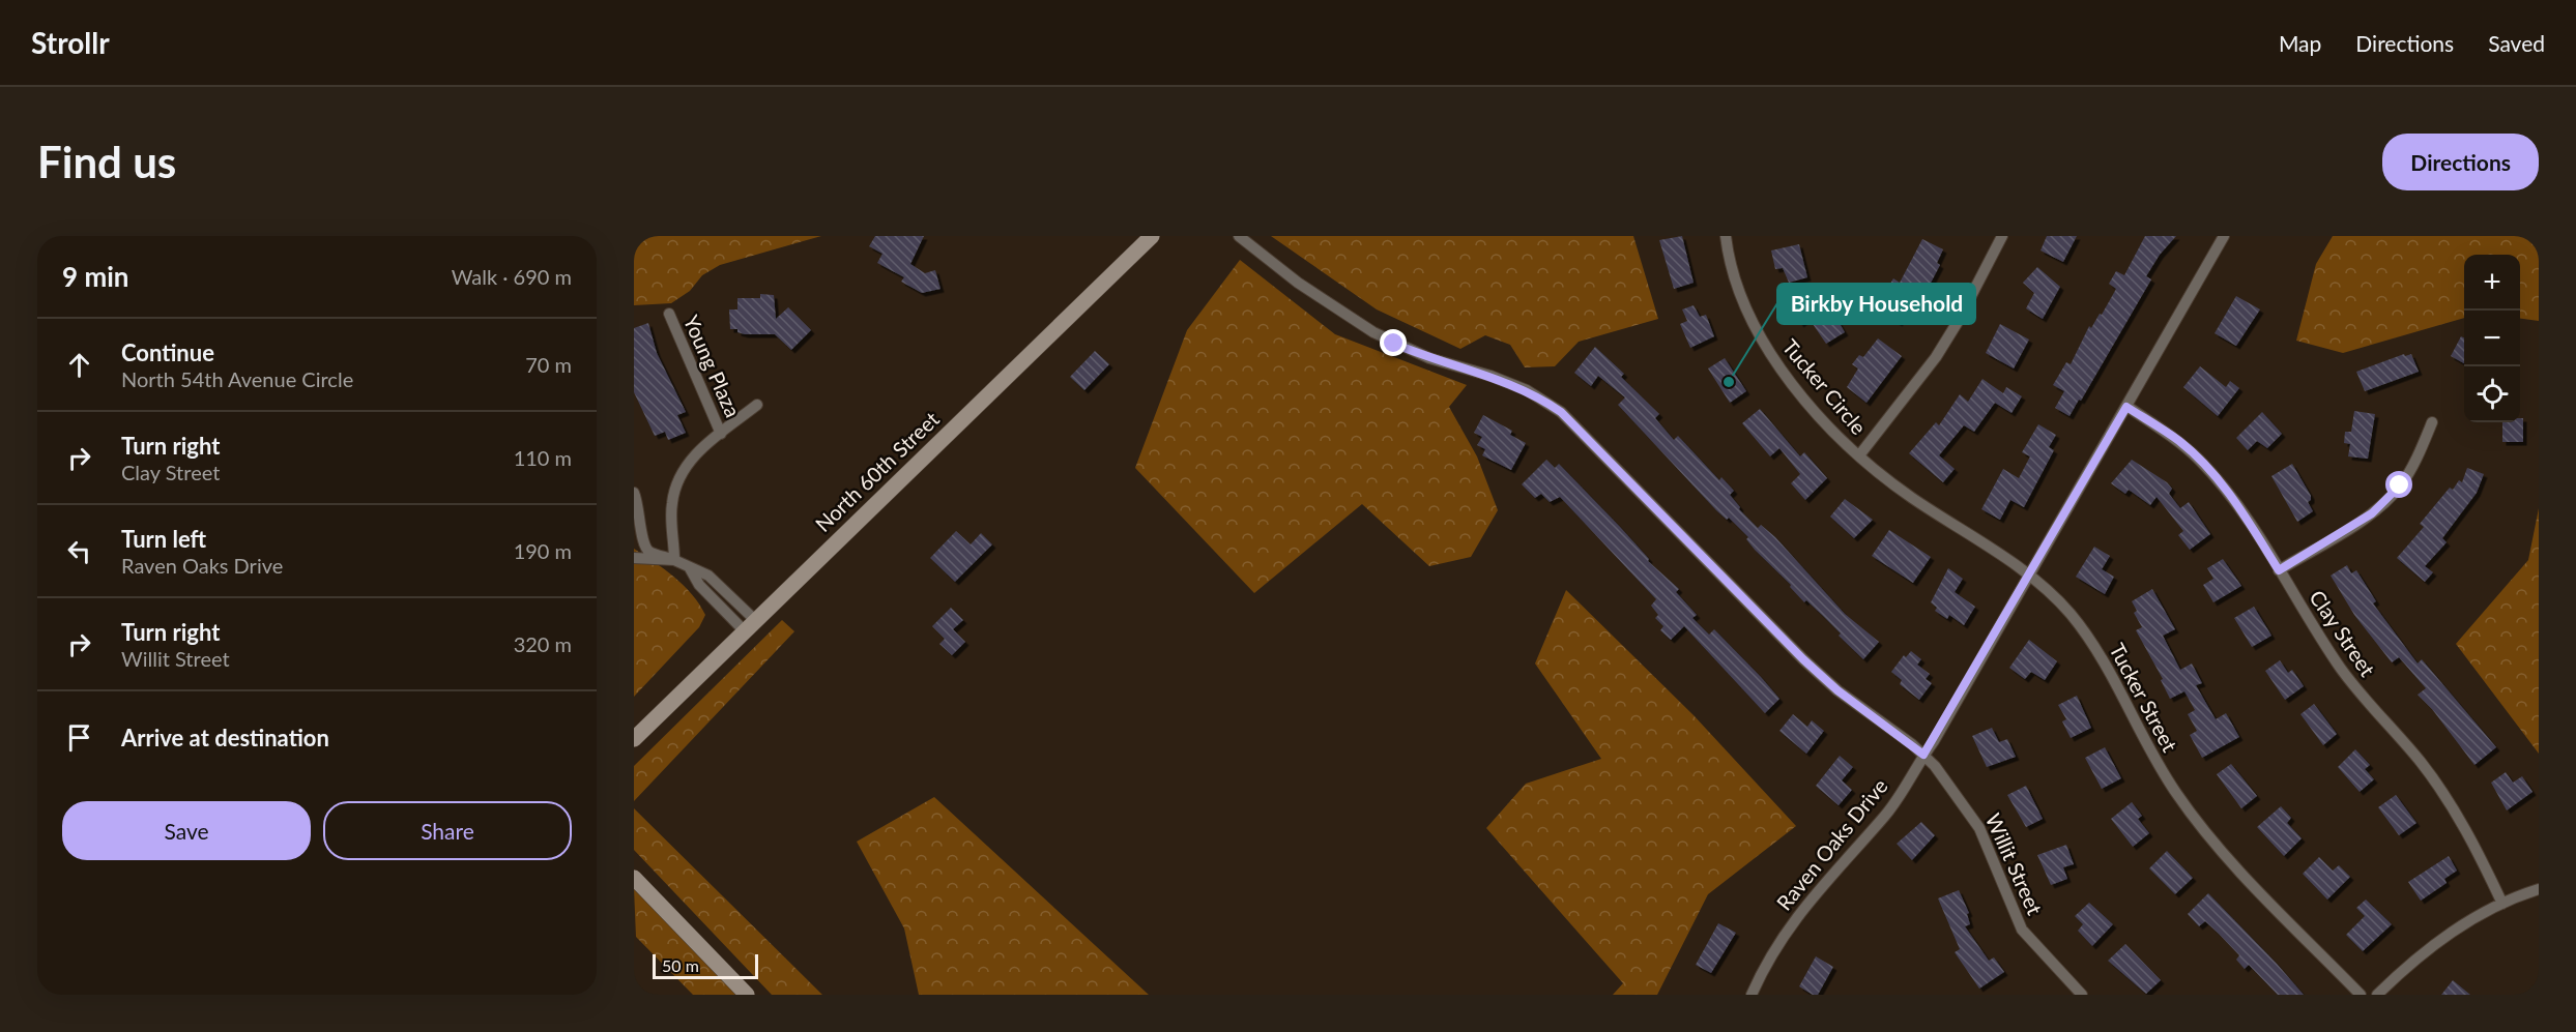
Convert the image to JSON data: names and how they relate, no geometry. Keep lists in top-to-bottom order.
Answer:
{
  "streets": {
    "main road": ["North 60th Street"],
    "street": [
      "Young Plaza",
      "Tucker Circle",
      "Clay Street",
      "Tucker Street",
      "Raven Oaks Drive",
      "Willit Street"
    ]
  },
  "crossings": [
    ["Tucker Circle", "Tucker Street"],
    ["Clay Street", "Raven Oaks Drive"],
    ["Tucker Street", "Raven Oaks Drive"],
    ["Raven Oaks Drive", "Willit Street"]
  ],
  "places": ["Birkby Household"],
  "scale_bar": "50 m",
  "page": {
    "header": "Strollr",
    "nav": ["Map", "Directions", "Saved"],
    "buttons": [
      "Directions",
      ["Save", "Share"]
    ],
    "title": "Find us",
    "heading": ["9 min", "Walk · 690 m"],
    "map_buttons": ["+", "−"],
    "list": [
      ["Continue", "North 54th Avenue Circle", "70 m"],
      ["Turn right", "Clay Street", "110 m"],
      ["Turn left", "Raven Oaks Drive", "190 m"],
      ["Turn right", "Willit Street", "320 m"],
      "Arrive at destination"
    ],
    "scale": "50 m"
  }
}
